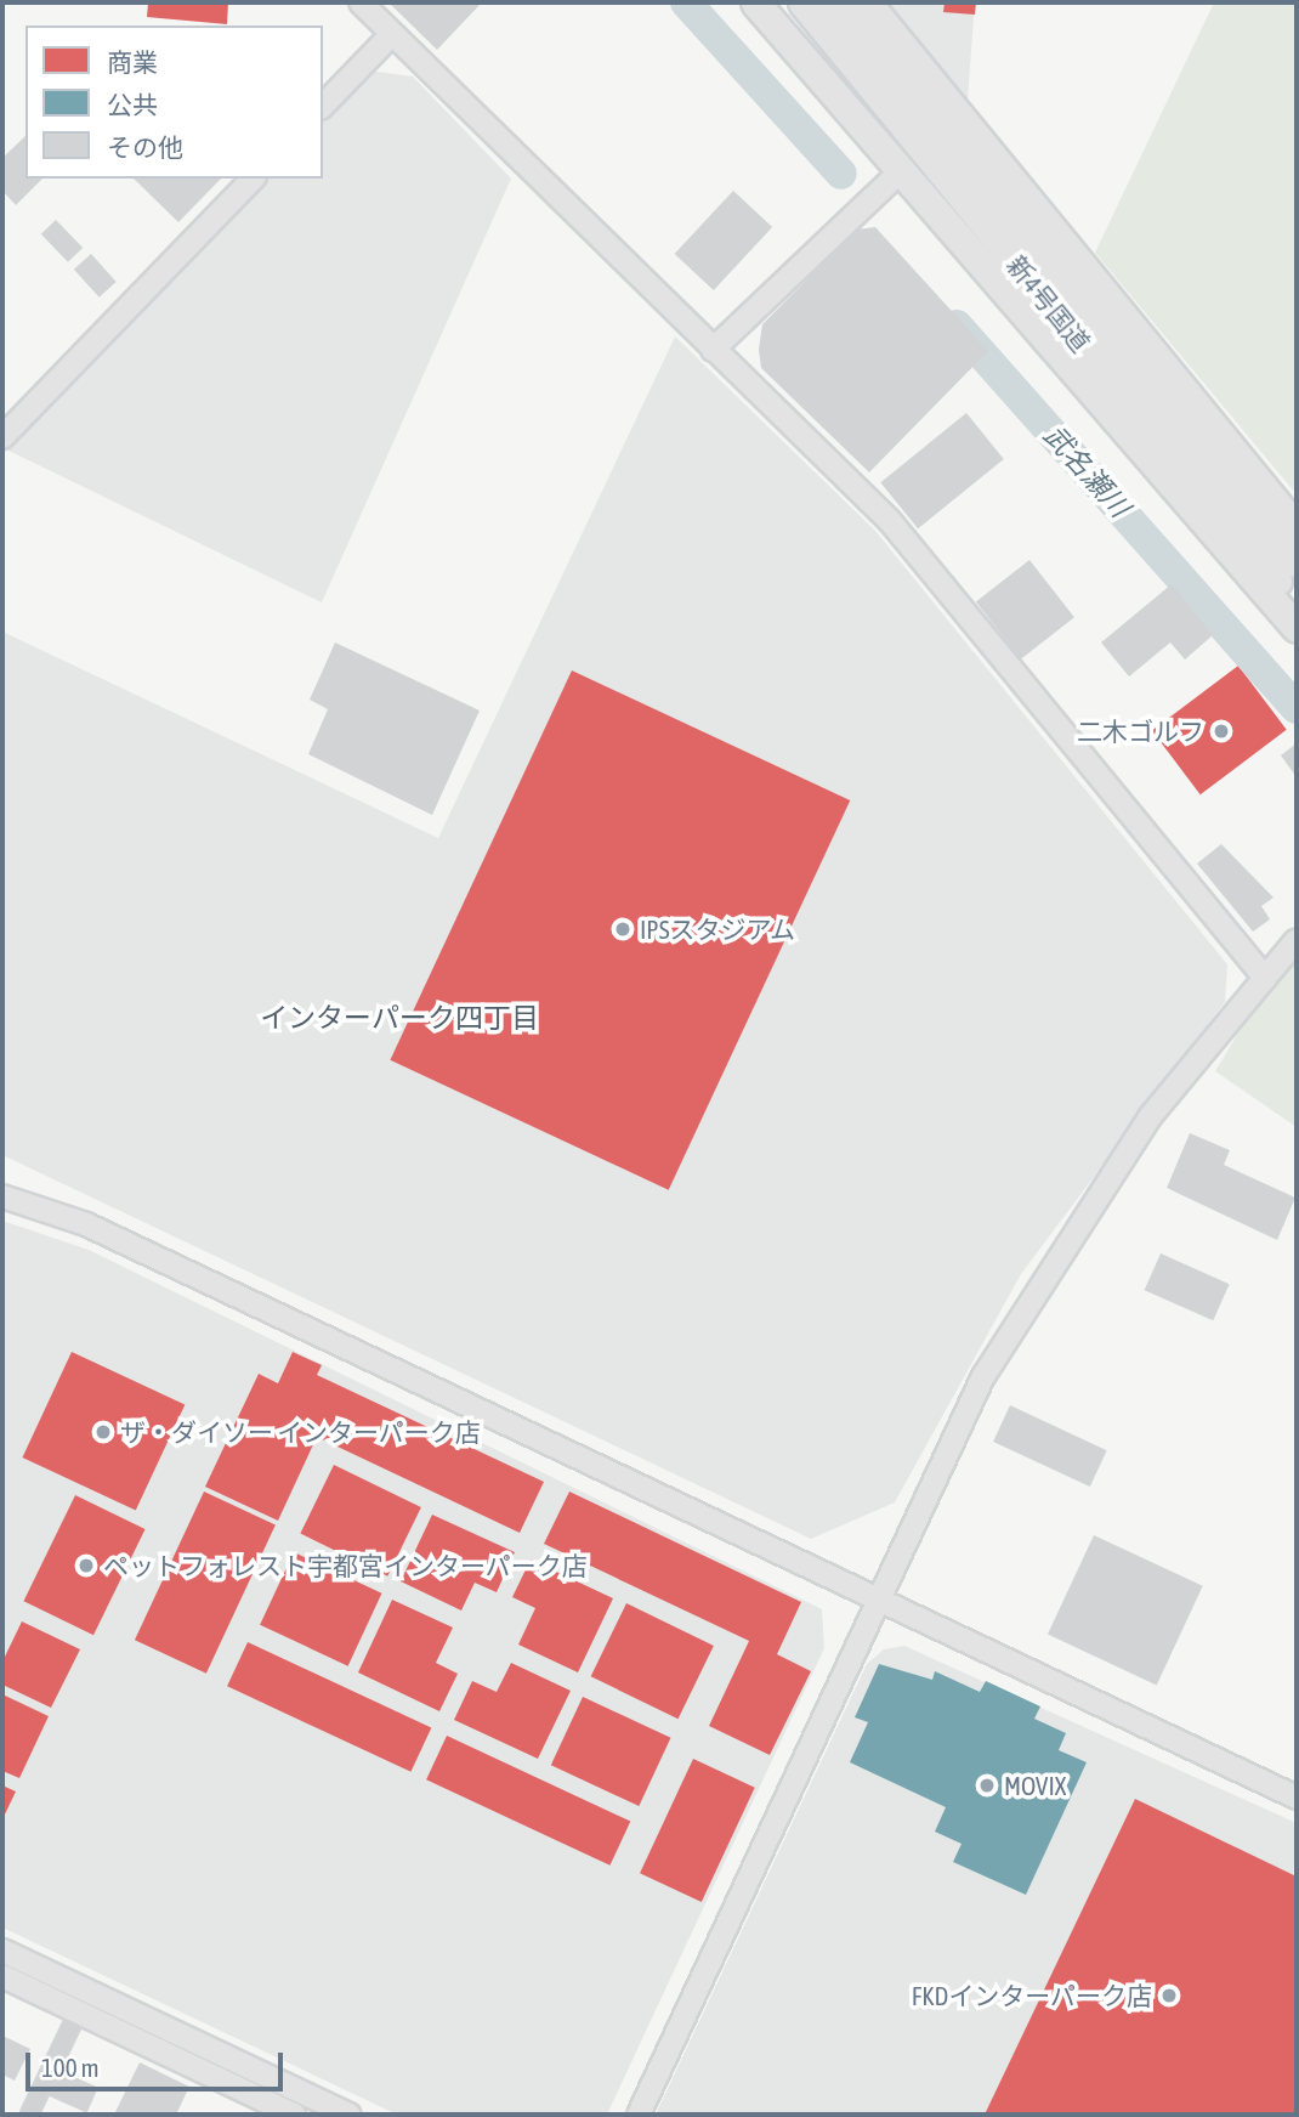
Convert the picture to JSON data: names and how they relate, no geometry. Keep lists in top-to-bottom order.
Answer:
{
  "streets": {
    "highway": ["新4号国道"]
  },
  "districts": ["インターパーク四丁目"],
  "water": ["武名瀬川"],
  "places": [
    "二木ゴルフ",
    "IPSスタジアム",
    "ザ・ダイソー インターパーク店",
    "ペットフォレスト宇都宮インターパーク店",
    "MOVIX",
    "FKDインターパーク店"
  ],
  "legend": ["商業", "公共", "その他"],
  "scale_bar": "100 m"
}
